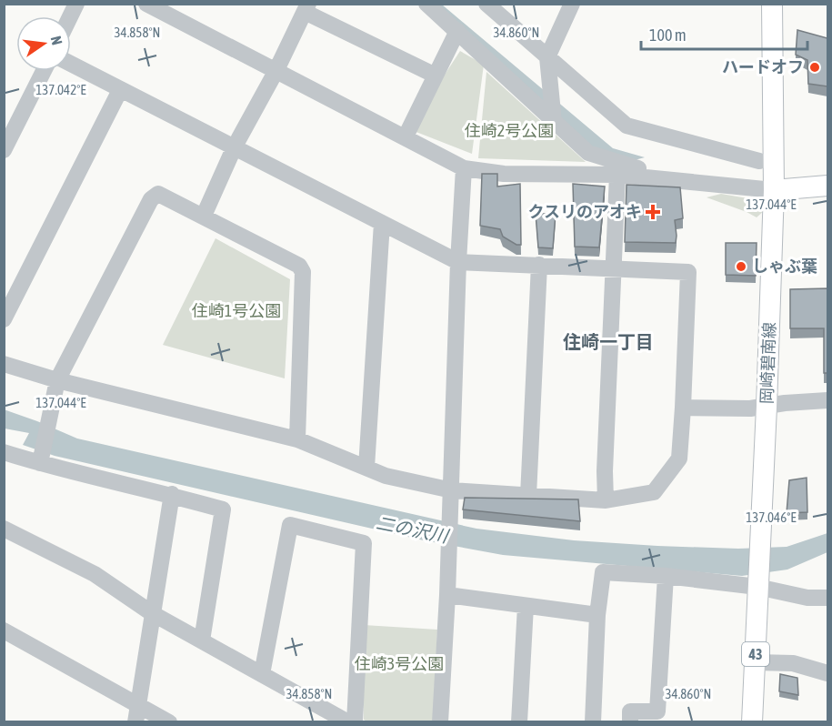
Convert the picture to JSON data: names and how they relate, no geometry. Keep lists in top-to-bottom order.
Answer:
{
  "streets": {
    "main road": ["岡崎碧南線", "43"]
  },
  "districts": ["住崎一丁目"],
  "water": ["二の沢川"],
  "parks": ["住崎2号公園", "住崎1号公園", "住崎3号公園"],
  "places": {
    "other": ["ハードオフ", "しゃぶ葉"],
    "health": ["クスリのアオキ"]
  },
  "scale_bar": "100 m",
  "north": "right",
  "coordinates": [
    "34.858°N",
    "34.860°N",
    "137.042°E",
    "137.044°E",
    "137.046°E"
  ]
}
